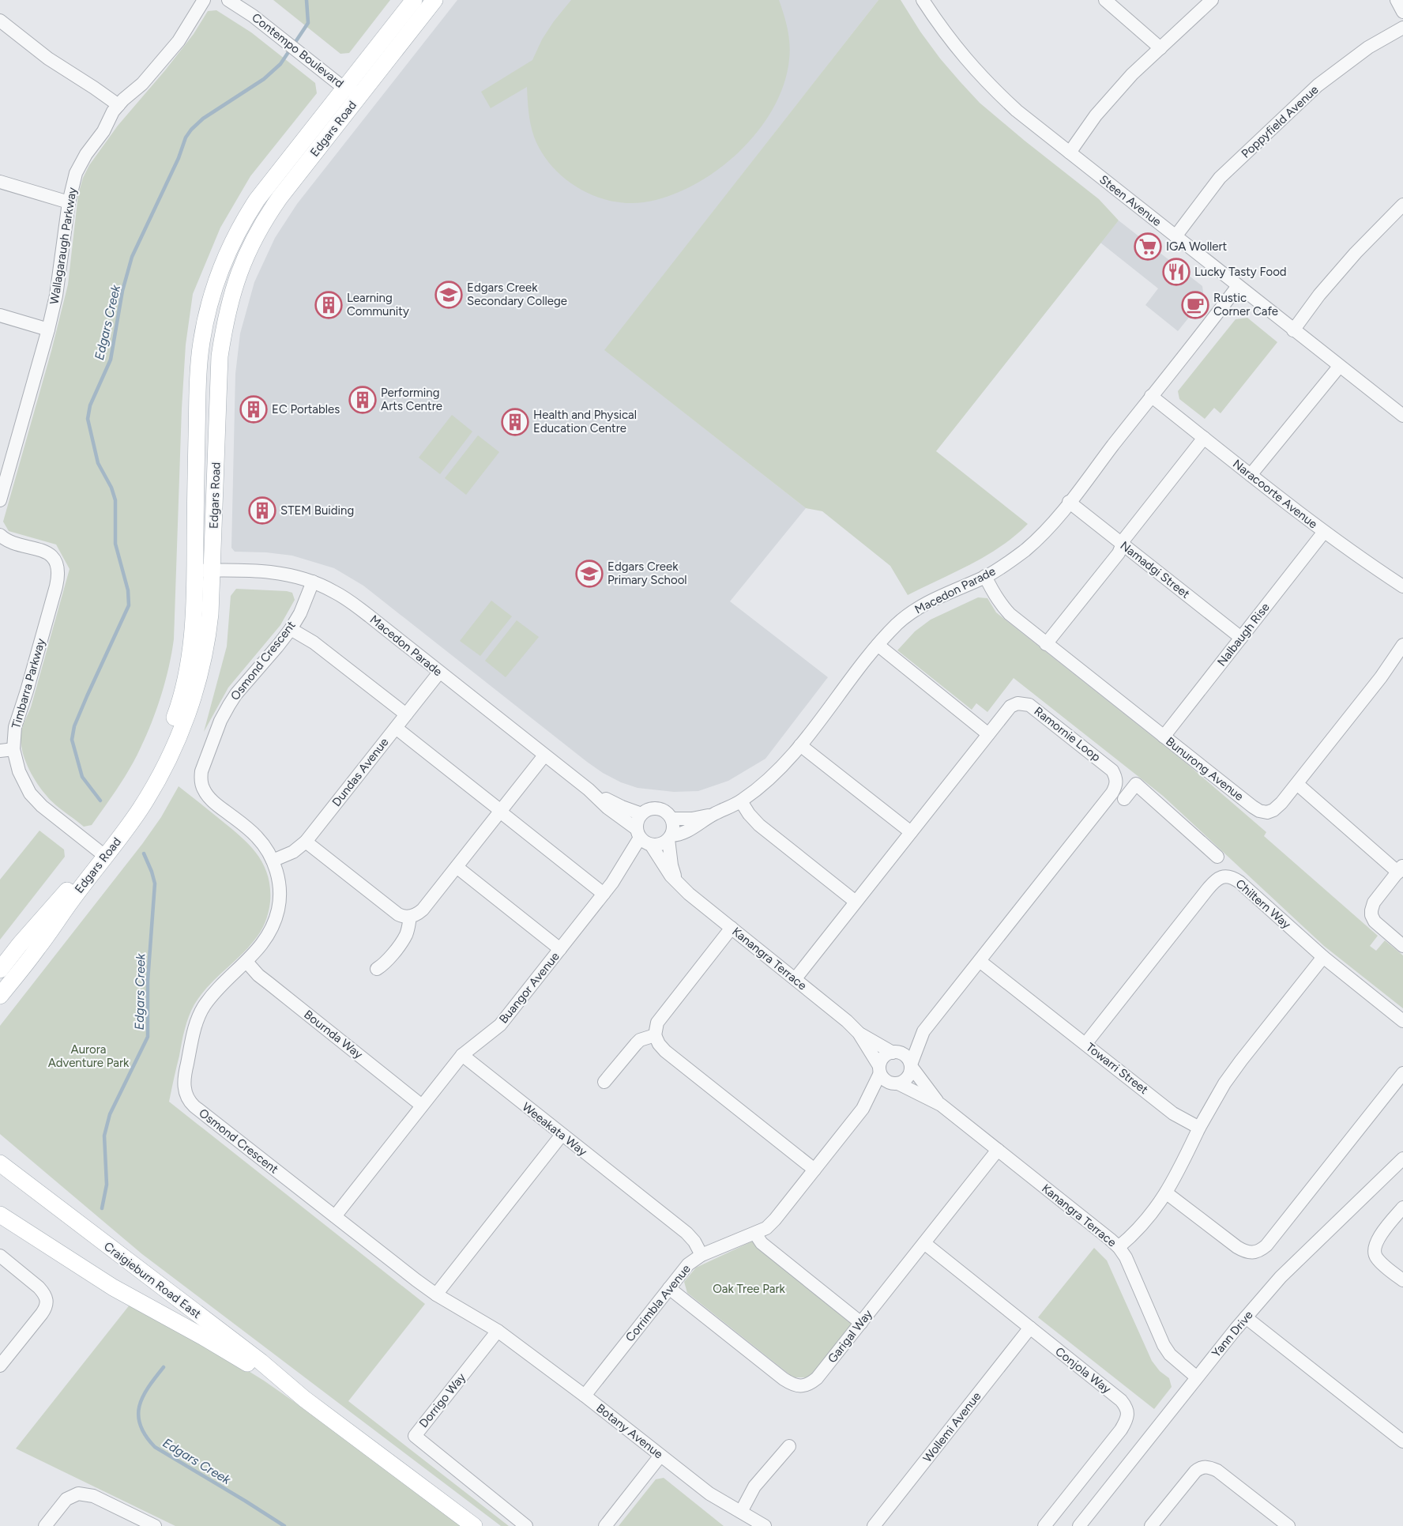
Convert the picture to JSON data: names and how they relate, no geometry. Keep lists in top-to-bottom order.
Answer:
{
  "streets": {
    "main road": ["Edgars Road", "Craigieburn Road East"],
    "street": [
      "Contempo Boulevard",
      "Poppyfield Avenue",
      "Steen Avenue",
      "Wallagaraugh Parkway",
      "Naracoorte Avenue",
      "Namadgi Street",
      "Macedon Parade",
      "Nalbaugh Rise",
      "Osmond Crescent",
      "Timbarra Parkway",
      "Ramornie Loop",
      "Bunurong Avenue",
      "Dundas Avenue",
      "Chiltern Way",
      "Kanangra Terrace",
      "Buangor Avenue",
      "Bournda Way",
      "Towarri Street",
      "Weeakata Way",
      "Corrimbla Avenue",
      "Yann Drive",
      "Garigal Way",
      "Conjola Way",
      "Dorrigo Way",
      "Wollemi Avenue",
      "Botany Avenue"
    ]
  },
  "crossings": [
    ["Contempo Boulevard", "Edgars Road"],
    ["Poppyfield Avenue", "Steen Avenue"],
    ["Edgars Road", "Macedon Parade"],
    ["Edgars Road", "Timbarra Parkway"],
    ["Steen Avenue", "Macedon Parade"],
    ["Naracoorte Avenue", "Macedon Parade"],
    ["Naracoorte Avenue", "Nalbaugh Rise"],
    ["Namadgi Street", "Macedon Parade"],
    ["Namadgi Street", "Nalbaugh Rise"],
    ["Macedon Parade", "Osmond Crescent"],
    ["Macedon Parade", "Bunurong Avenue"],
    ["Macedon Parade", "Dundas Avenue"],
    ["Macedon Parade", "Kanangra Terrace"],
    ["Macedon Parade", "Buangor Avenue"],
    ["Nalbaugh Rise", "Bunurong Avenue"],
    ["Osmond Crescent", "Dundas Avenue"],
    ["Osmond Crescent", "Buangor Avenue"],
    ["Osmond Crescent", "Bournda Way"],
    ["Ramornie Loop", "Kanangra Terrace"],
    ["Ramornie Loop", "Towarri Street"],
    ["Ramornie Loop", "Corrimbla Avenue"],
    ["Chiltern Way", "Towarri Street"],
    ["Kanangra Terrace", "Buangor Avenue"],
    ["Kanangra Terrace", "Corrimbla Avenue"],
    ["Kanangra Terrace", "Yann Drive"],
    ["Kanangra Terrace", "Garigal Way"],
    ["Buangor Avenue", "Bournda Way"],
    ["Buangor Avenue", "Weeakata Way"],
    ["Weeakata Way", "Corrimbla Avenue"],
    ["Corrimbla Avenue", "Garigal Way"],
    ["Corrimbla Avenue", "Botany Avenue"],
    ["Garigal Way", "Conjola Way"],
    ["Conjola Way", "Wollemi Avenue"],
    ["Dorrigo Way", "Botany Avenue"]
  ],
  "water": ["Edgars Creek"],
  "parks": ["Aurora Adventure Park", "Oak Tree Park"],
  "places": {
    "supermarket": ["IGA Wollert"],
    "restaurant": ["Lucky Tasty Food"],
    "school or university": ["Edgars Creek Secondary College", "Edgars Creek Primary School"],
    "building": [
      "Learning Community",
      "Performing Arts Centre",
      "EC Portables",
      "Health and Physical Education Centre",
      "STEM Buiding"
    ],
    "cafe": ["Rustic Corner Cafe"]
  }
}
